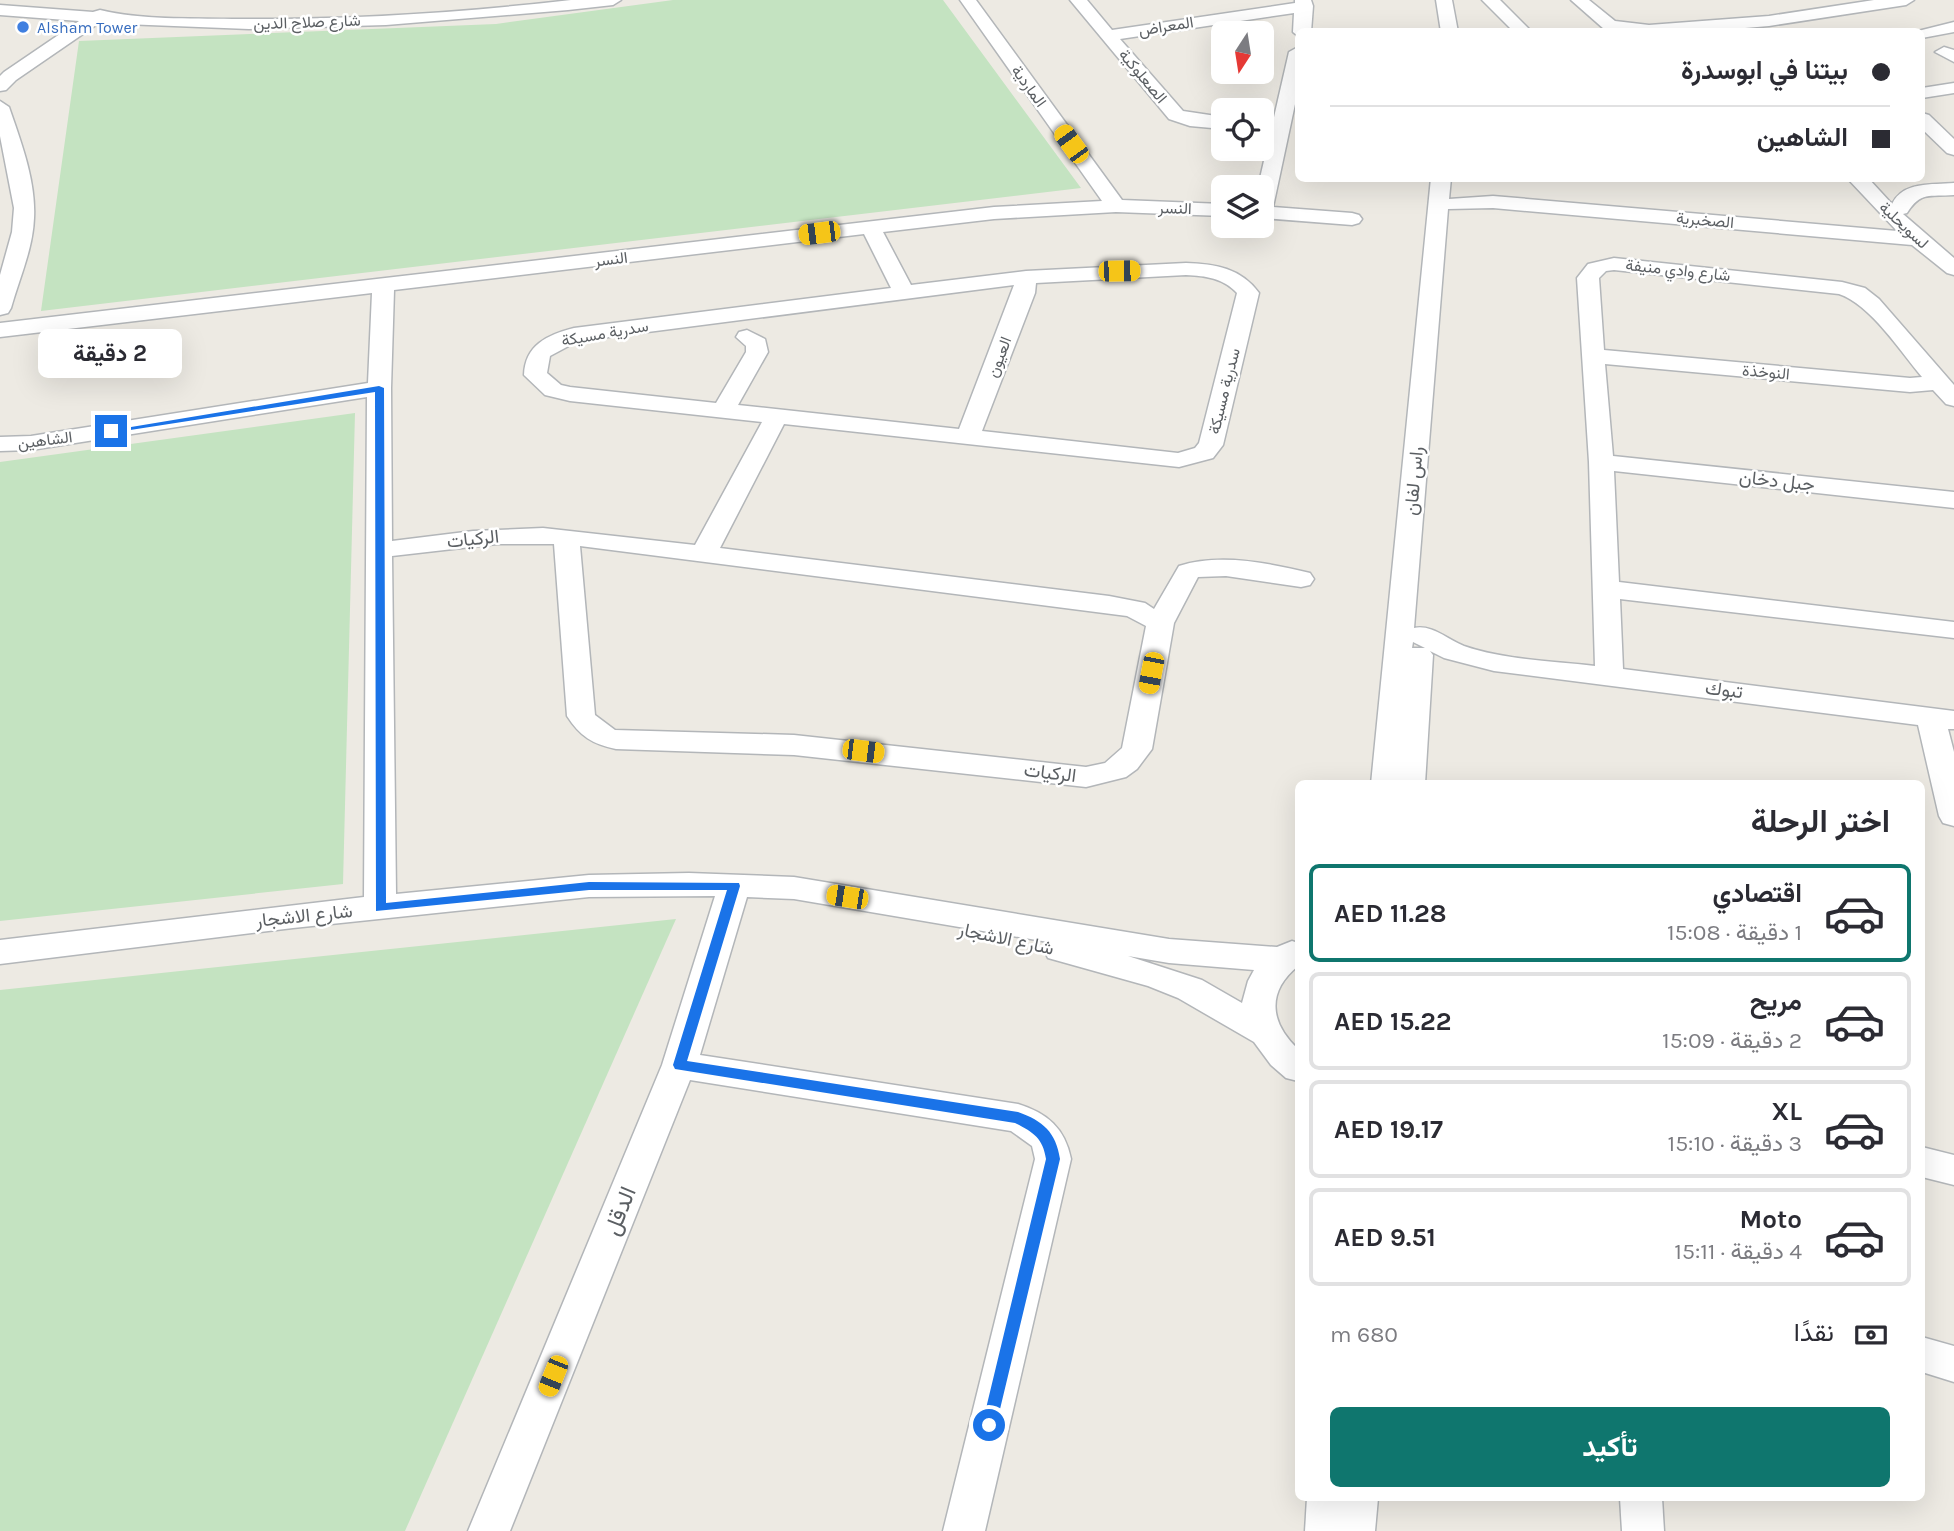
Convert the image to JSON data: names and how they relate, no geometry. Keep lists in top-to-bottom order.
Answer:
{
  "streets": {
    "street": [
      "شارع صلاح الدين",
      "المعراض",
      "الصعلوكية",
      "الماردية",
      "النسر",
      "الصخبرية",
      "لسويحلية",
      "شارع وادي منيفة",
      "سدرية مسيكة",
      "العيون",
      "النوخذة",
      "الشاهين",
      "راس لفان",
      "جبل دخان",
      "الركيات",
      "تبوك",
      "شارع الاشجار",
      "الدقل"
    ]
  },
  "crossings": [
    ["المعراض", "الصعلوكية"],
    ["الماردية", "النسر"],
    ["الصخبرية", "لسويحلية"],
    ["الصخبرية", "راس لفان"],
    ["شارع وادي منيفة", "النوخذة"],
    ["شارع وادي منيفة", "جبل دخان"],
    ["شارع وادي منيفة", "تبوك"],
    ["سدرية مسيكة", "العيون"],
    ["راس لفان", "تبوك"],
    ["شارع الاشجار", "الدقل"]
  ],
  "places": ["Alsham Tower"],
  "north": "bottom",
  "page": {
    "banner": ["بيتنا في ابوسدرة", "الشاهين"],
    "bubble": "2 دقيقة",
    "heading": "اختر الرحلة",
    "list": [
      {
        "name": "اقتصادي",
        "note": "1 دقيقة · 15:08",
        "value": "AED 11.28"
      },
      {
        "name": "مريح",
        "note": "2 دقيقة · 15:09",
        "value": "AED 15.22"
      },
      {
        "name": "XL",
        "note": "3 دقيقة · 15:10",
        "value": "AED 19.17"
      },
      {
        "name": "Moto",
        "note": "4 دقيقة · 15:11",
        "value": "AED 9.51"
      }
    ],
    "pay": ["نقدًا", "680 m"],
    "buttons": "تأكيد"
  }
}
